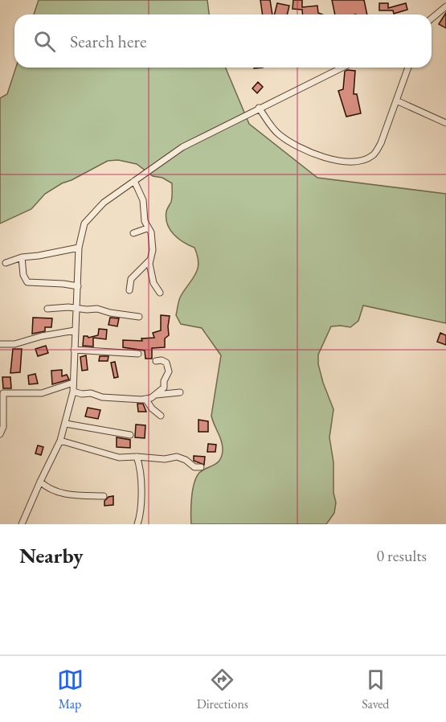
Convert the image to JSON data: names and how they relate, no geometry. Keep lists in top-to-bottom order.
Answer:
{
  "page": {
    "search": "Search here",
    "heading": ["Nearby", "0 results"],
    "nav": ["Map", "Directions", "Saved"]
  }
}
